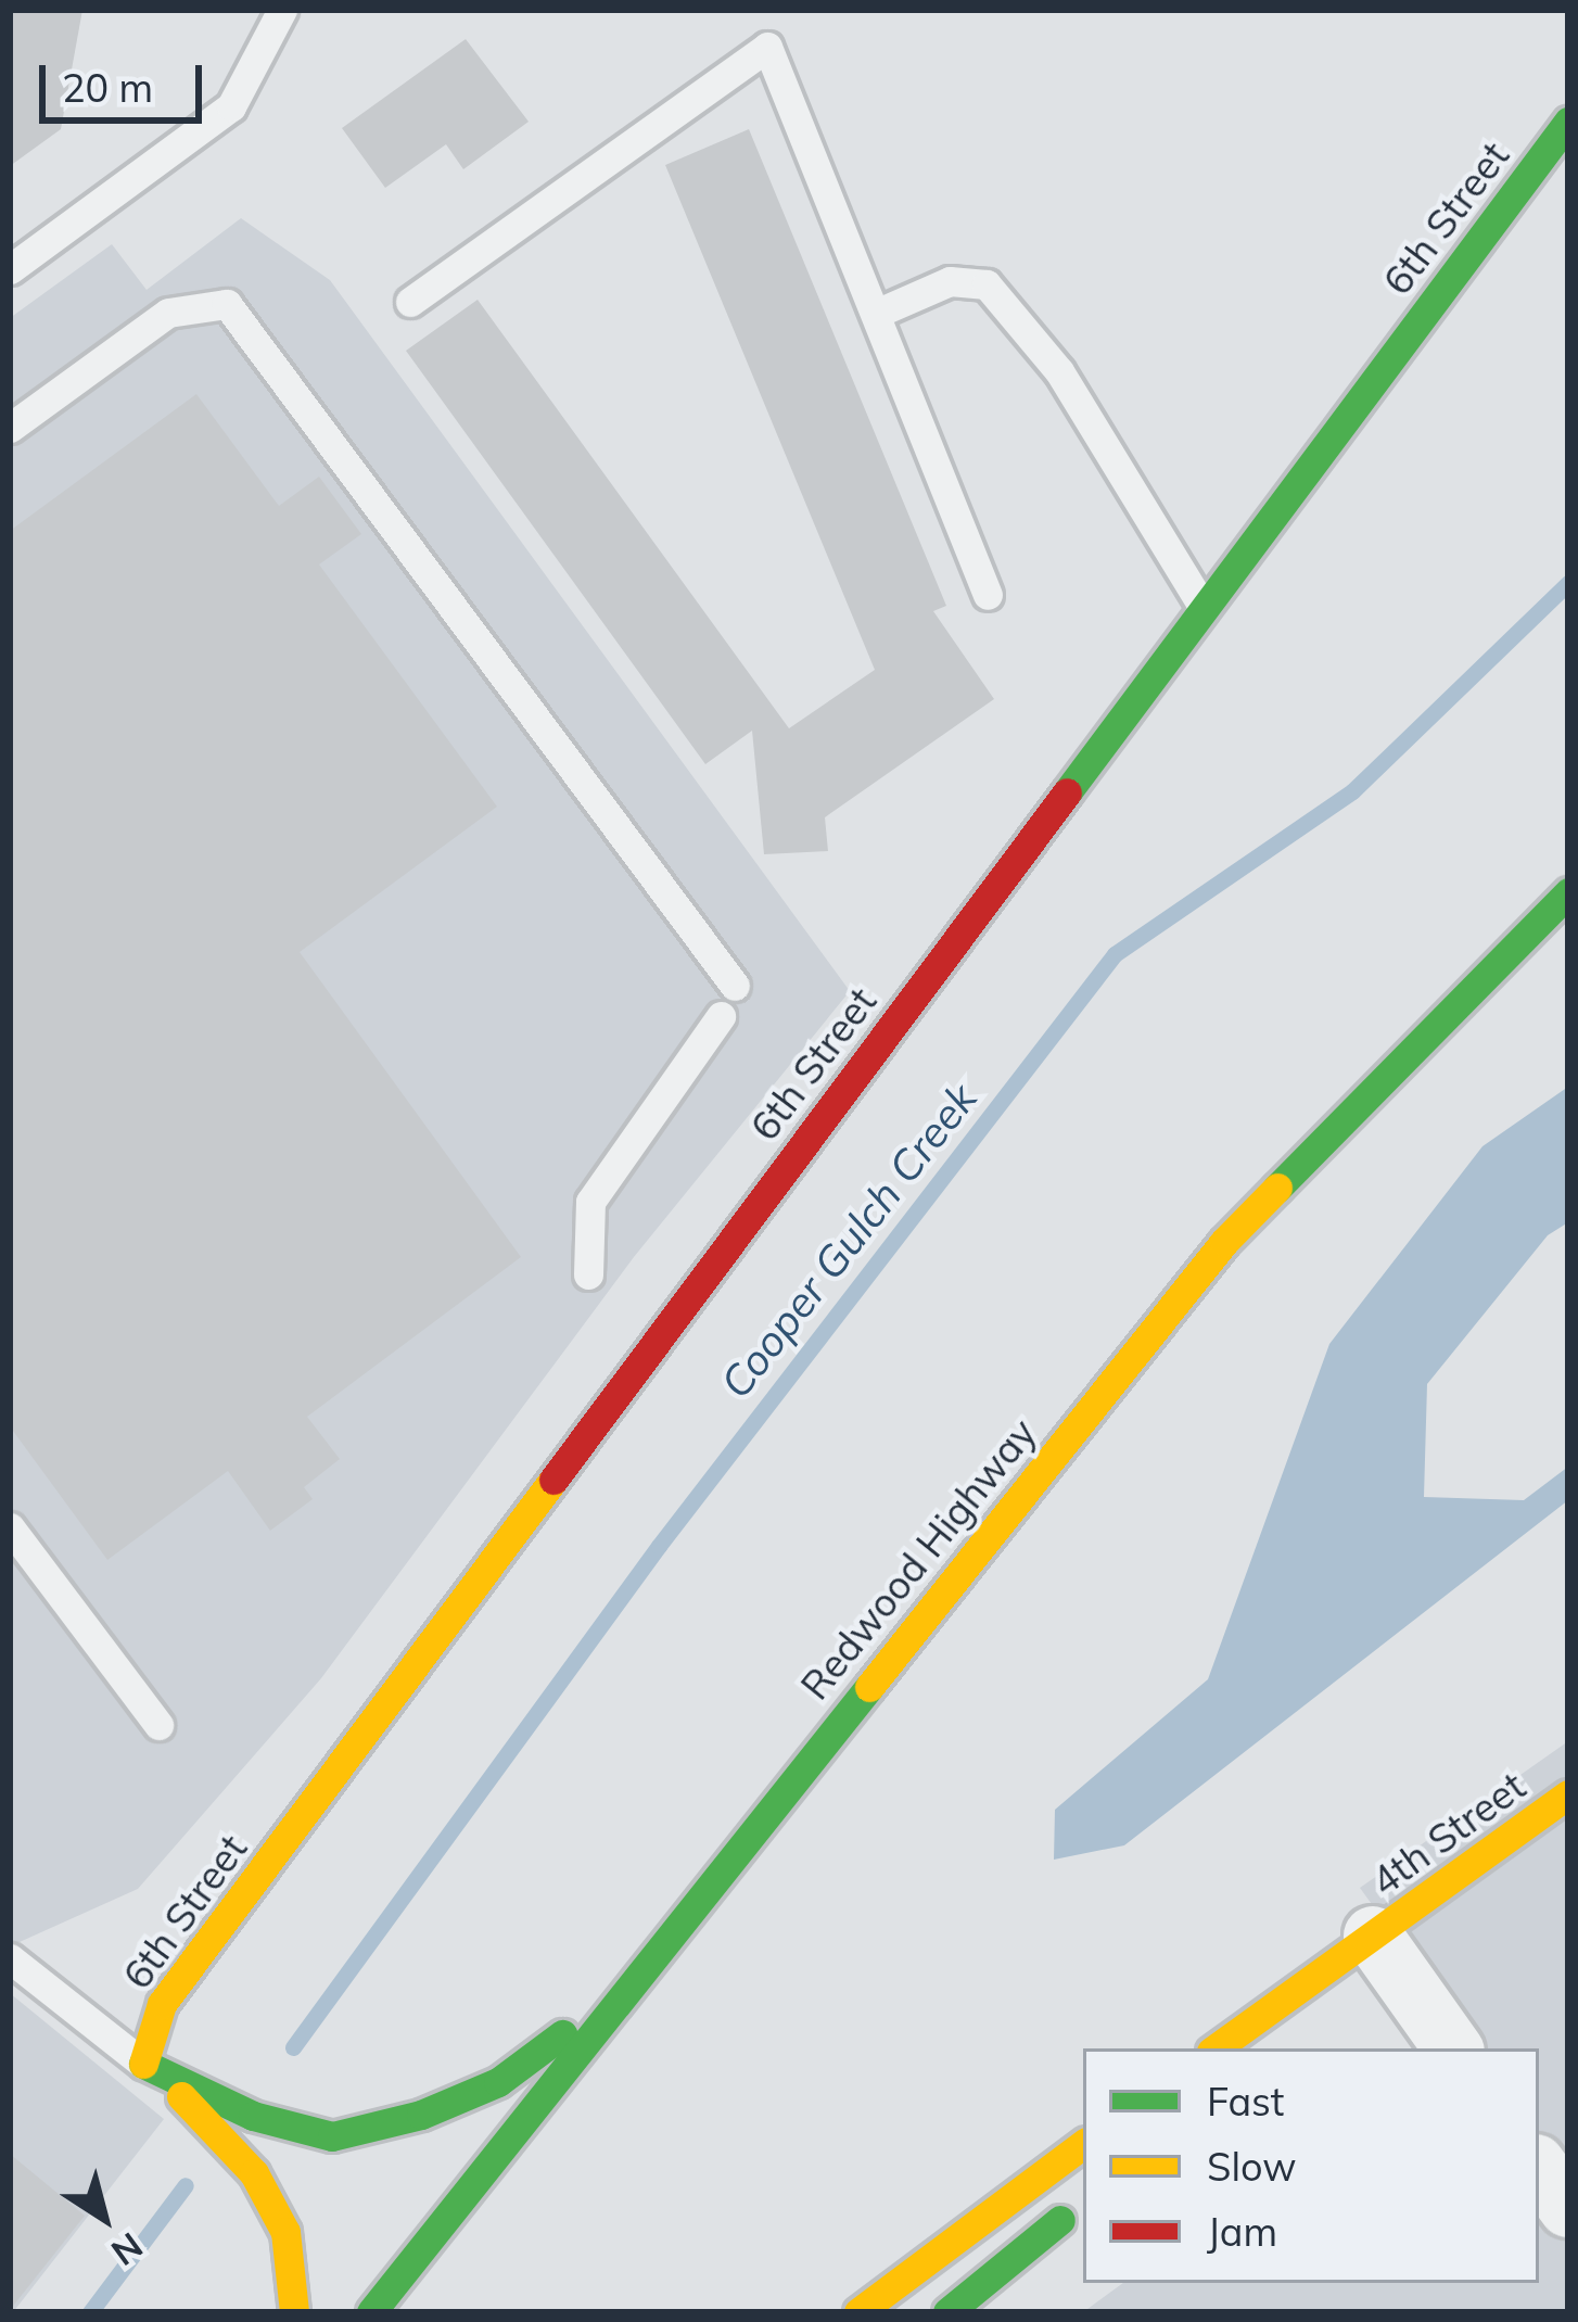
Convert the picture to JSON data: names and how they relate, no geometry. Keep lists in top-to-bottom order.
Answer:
{
  "streets": {
    "main road": ["6th Street", "Redwood Highway", "4th Street"]
  },
  "water": ["Cooper Gulch Creek"],
  "legend": ["Fast", "Slow", "Jam"],
  "scale_bar": "20 m",
  "north": "bottom right"
}
